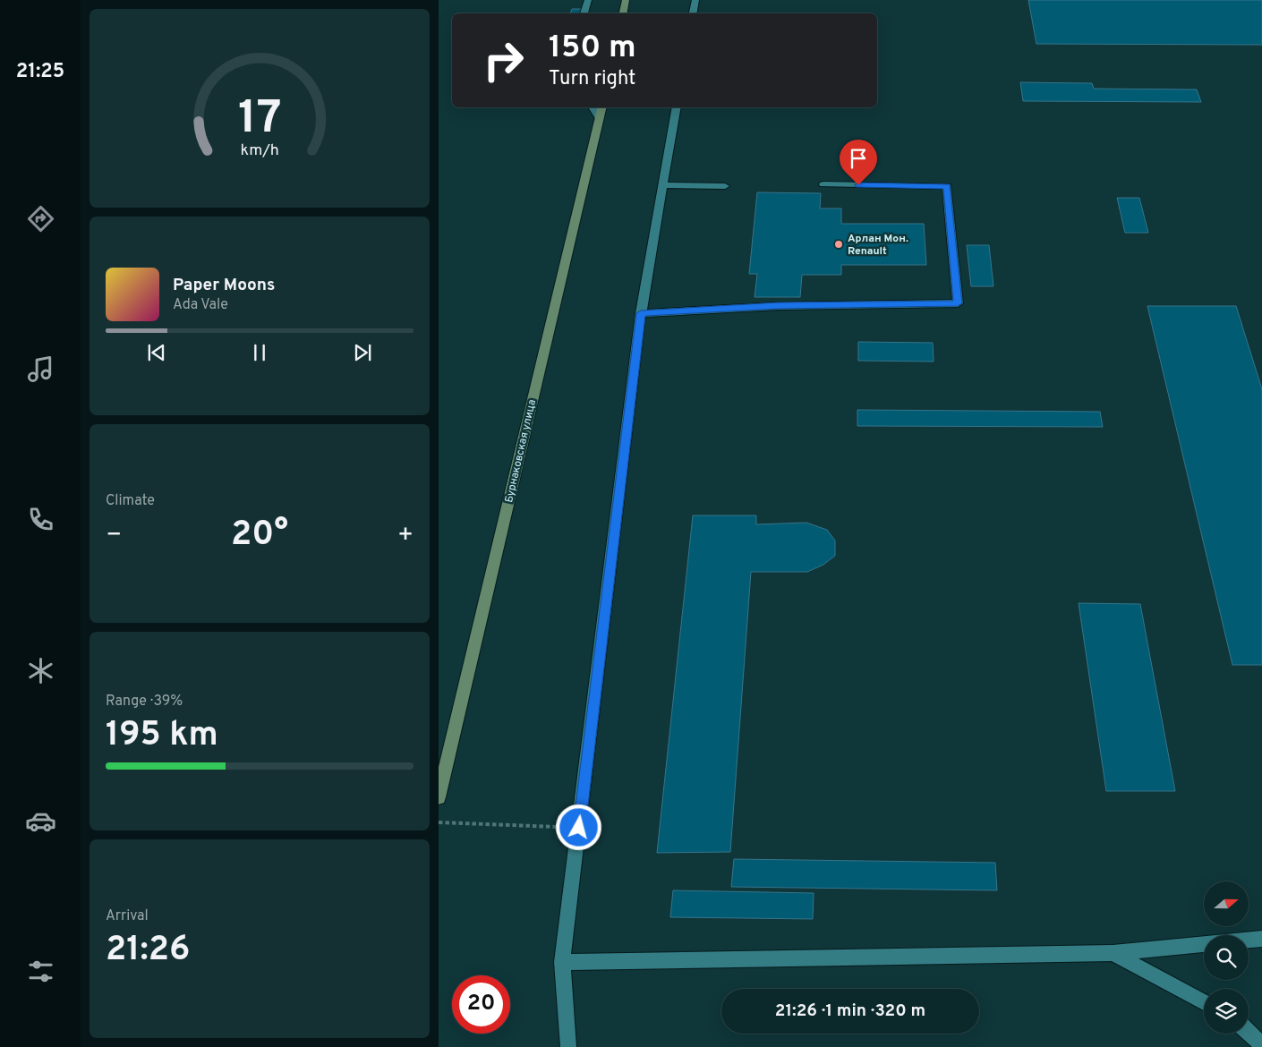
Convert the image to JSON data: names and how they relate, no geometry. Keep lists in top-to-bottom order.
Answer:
{
  "streets": {
    "main road": ["Бурнаковская улица"]
  },
  "places": ["Арлан Мон. Renault"],
  "north": "right",
  "page": {
    "tabs": "21:25",
    "turn": ["150 m", "Turn right"],
    "song": ["Paper Moons", "Ada Vale"],
    "tile": [
      "Climate",
      ["Range · 39%", "195 km"],
      ["Arrival", "21:26"]
    ],
    "heat": ["−", "20°", "+"],
    "limit": "20",
    "trip": "21:26 · 1 min · 320 m",
    "gauge": ["17", "km/h"]
  }
}
